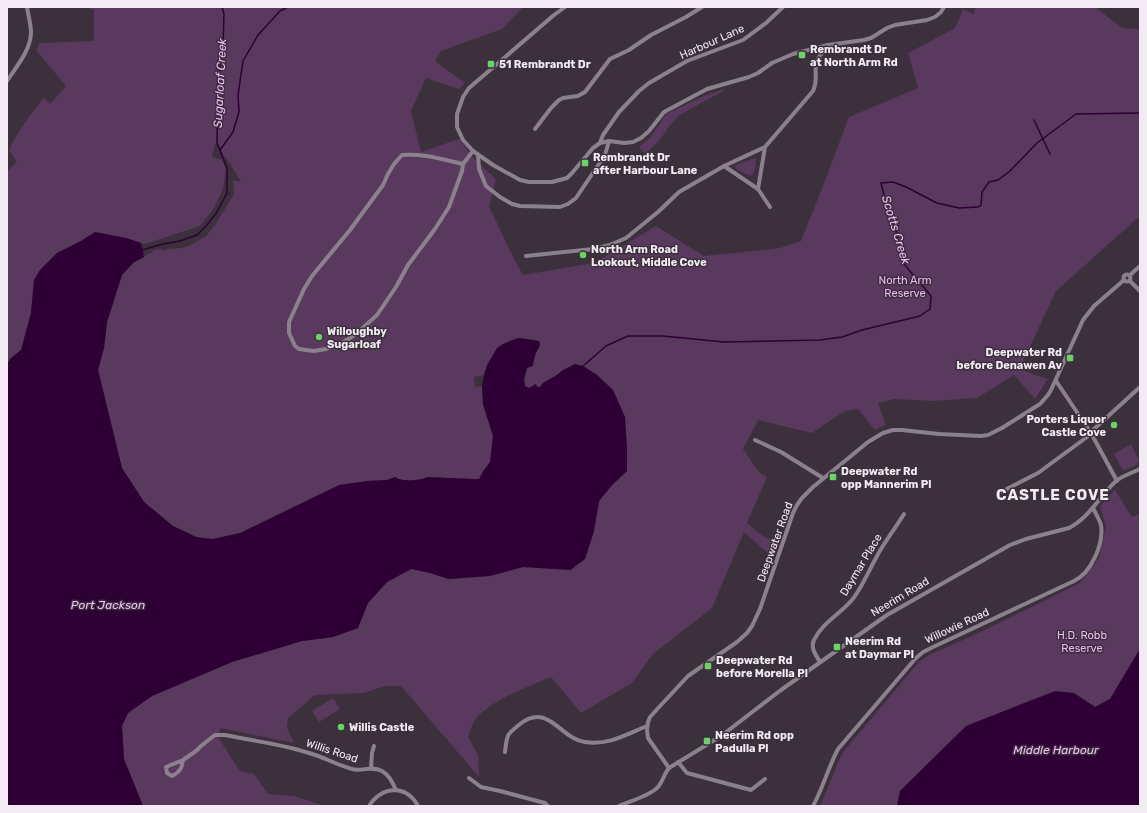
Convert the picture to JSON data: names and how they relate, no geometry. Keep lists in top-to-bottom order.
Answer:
{
  "streets": {
    "street": [
      "Harbour Lane",
      "Deepwater Road",
      "Daymar Place",
      "Neerim Road",
      "Willowie Road",
      "Willis Road"
    ]
  },
  "crossings": [
    ["Daymar Place", "Neerim Road"],
    ["Neerim Road", "Willowie Road"]
  ],
  "districts": ["CASTLE COVE"],
  "water": [
    "Sugarloaf Creek",
    "Scotts Creek",
    "Port Jackson",
    "Middle Harbour"
  ],
  "parks": ["North Arm Reserve", "H.D. Robb Reserve"],
  "places": {
    "transit": [
      "Rembrandt Dr at North Arm Rd",
      "51 Rembrandt Dr",
      "Rembrandt Dr after Harbour Lane",
      "Deepwater Rd before Denawen Av",
      "Deepwater Rd opp Mannerim Pl",
      "Neerim Rd at Daymar Pl",
      "Deepwater Rd before Morella Pl",
      "Neerim Rd opp Padulla Pl"
    ],
    "other": [
      "North Arm Road Lookout, Middle Cove",
      "Willoughby Sugarloaf",
      "Porters Liquor Castle Cove",
      "Willis Castle"
    ]
  }
}
